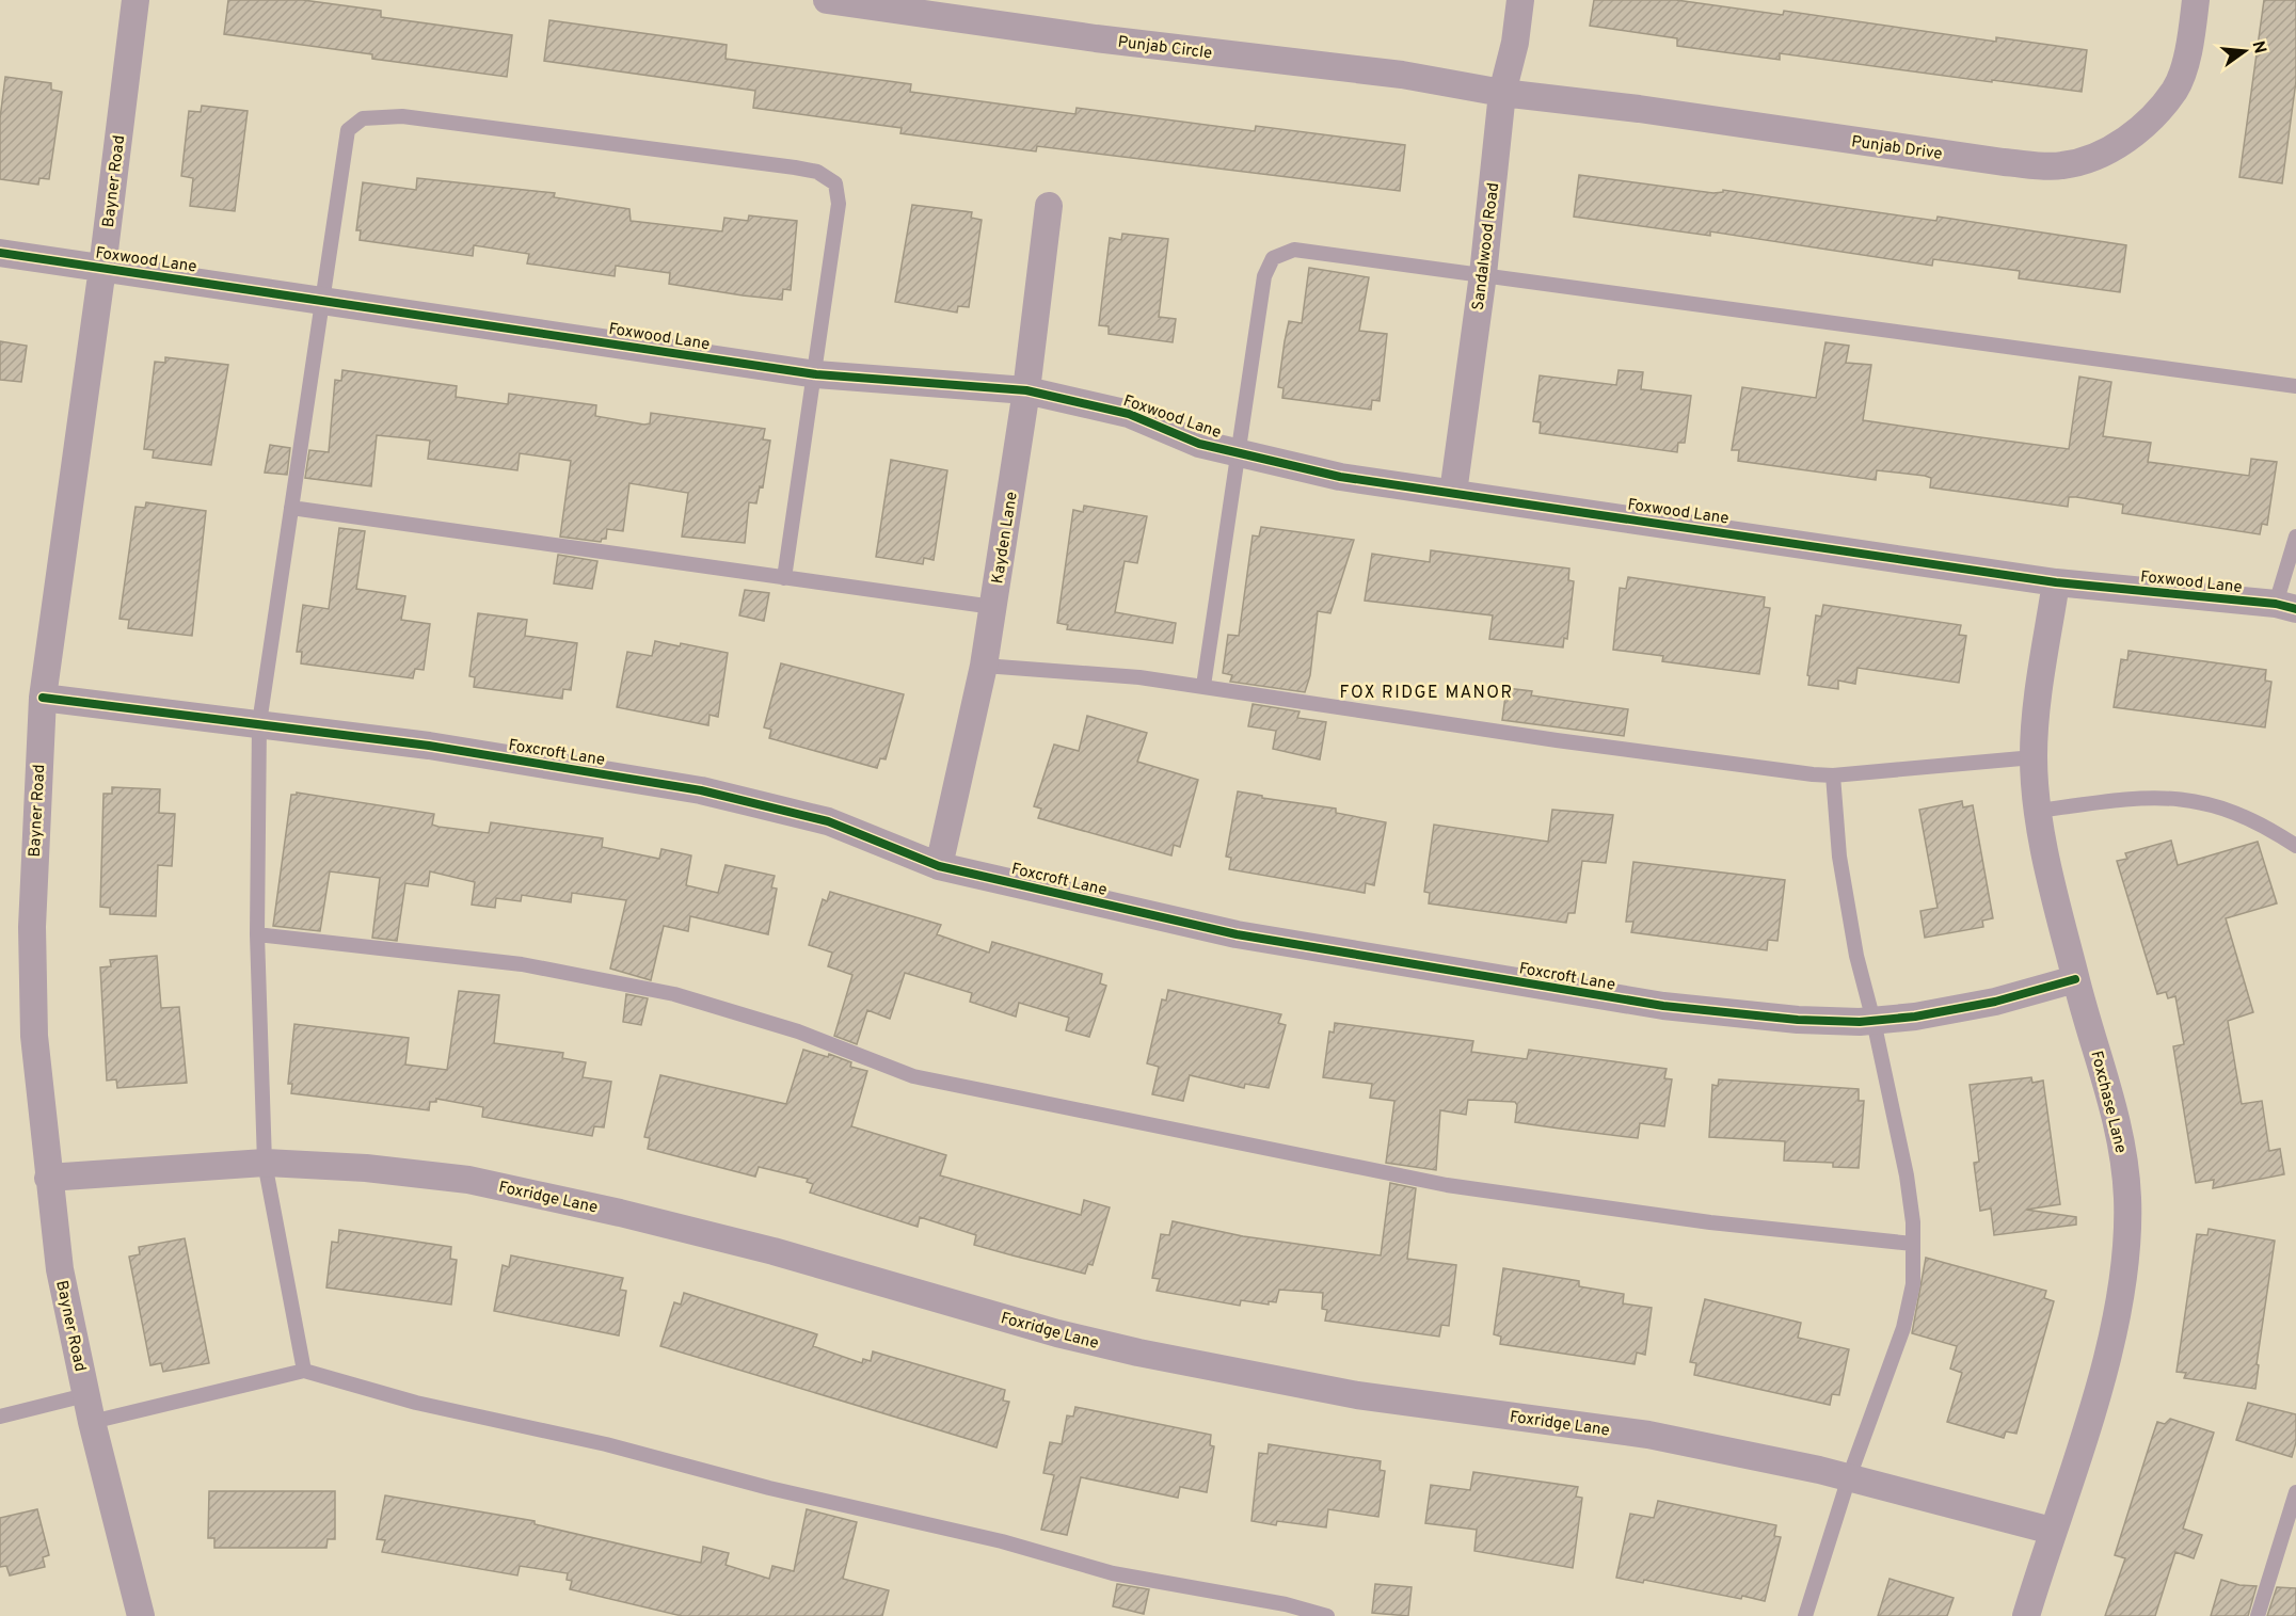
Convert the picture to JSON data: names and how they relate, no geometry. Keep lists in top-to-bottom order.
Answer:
{
  "streets": {
    "street": [
      "Punjab Circle",
      "Punjab Drive",
      "Bayner Road",
      "Sandalwood Road",
      "Foxwood Lane",
      "Kayden Lane",
      "Foxcroft Lane",
      "Foxchase Lane",
      "Foxridge Lane"
    ]
  },
  "crossings": [
    ["Punjab Circle", "Punjab Drive"],
    ["Punjab Circle", "Sandalwood Road"],
    ["Punjab Drive", "Sandalwood Road"],
    ["Bayner Road", "Foxwood Lane"],
    ["Bayner Road", "Foxcroft Lane"],
    ["Bayner Road", "Foxridge Lane"],
    ["Sandalwood Road", "Foxwood Lane"],
    ["Foxwood Lane", "Kayden Lane"],
    ["Foxwood Lane", "Foxchase Lane"],
    ["Kayden Lane", "Foxcroft Lane"],
    ["Foxcroft Lane", "Foxchase Lane"],
    ["Foxchase Lane", "Foxridge Lane"]
  ],
  "districts": ["FOX RIDGE MANOR"],
  "north": "right"
}
